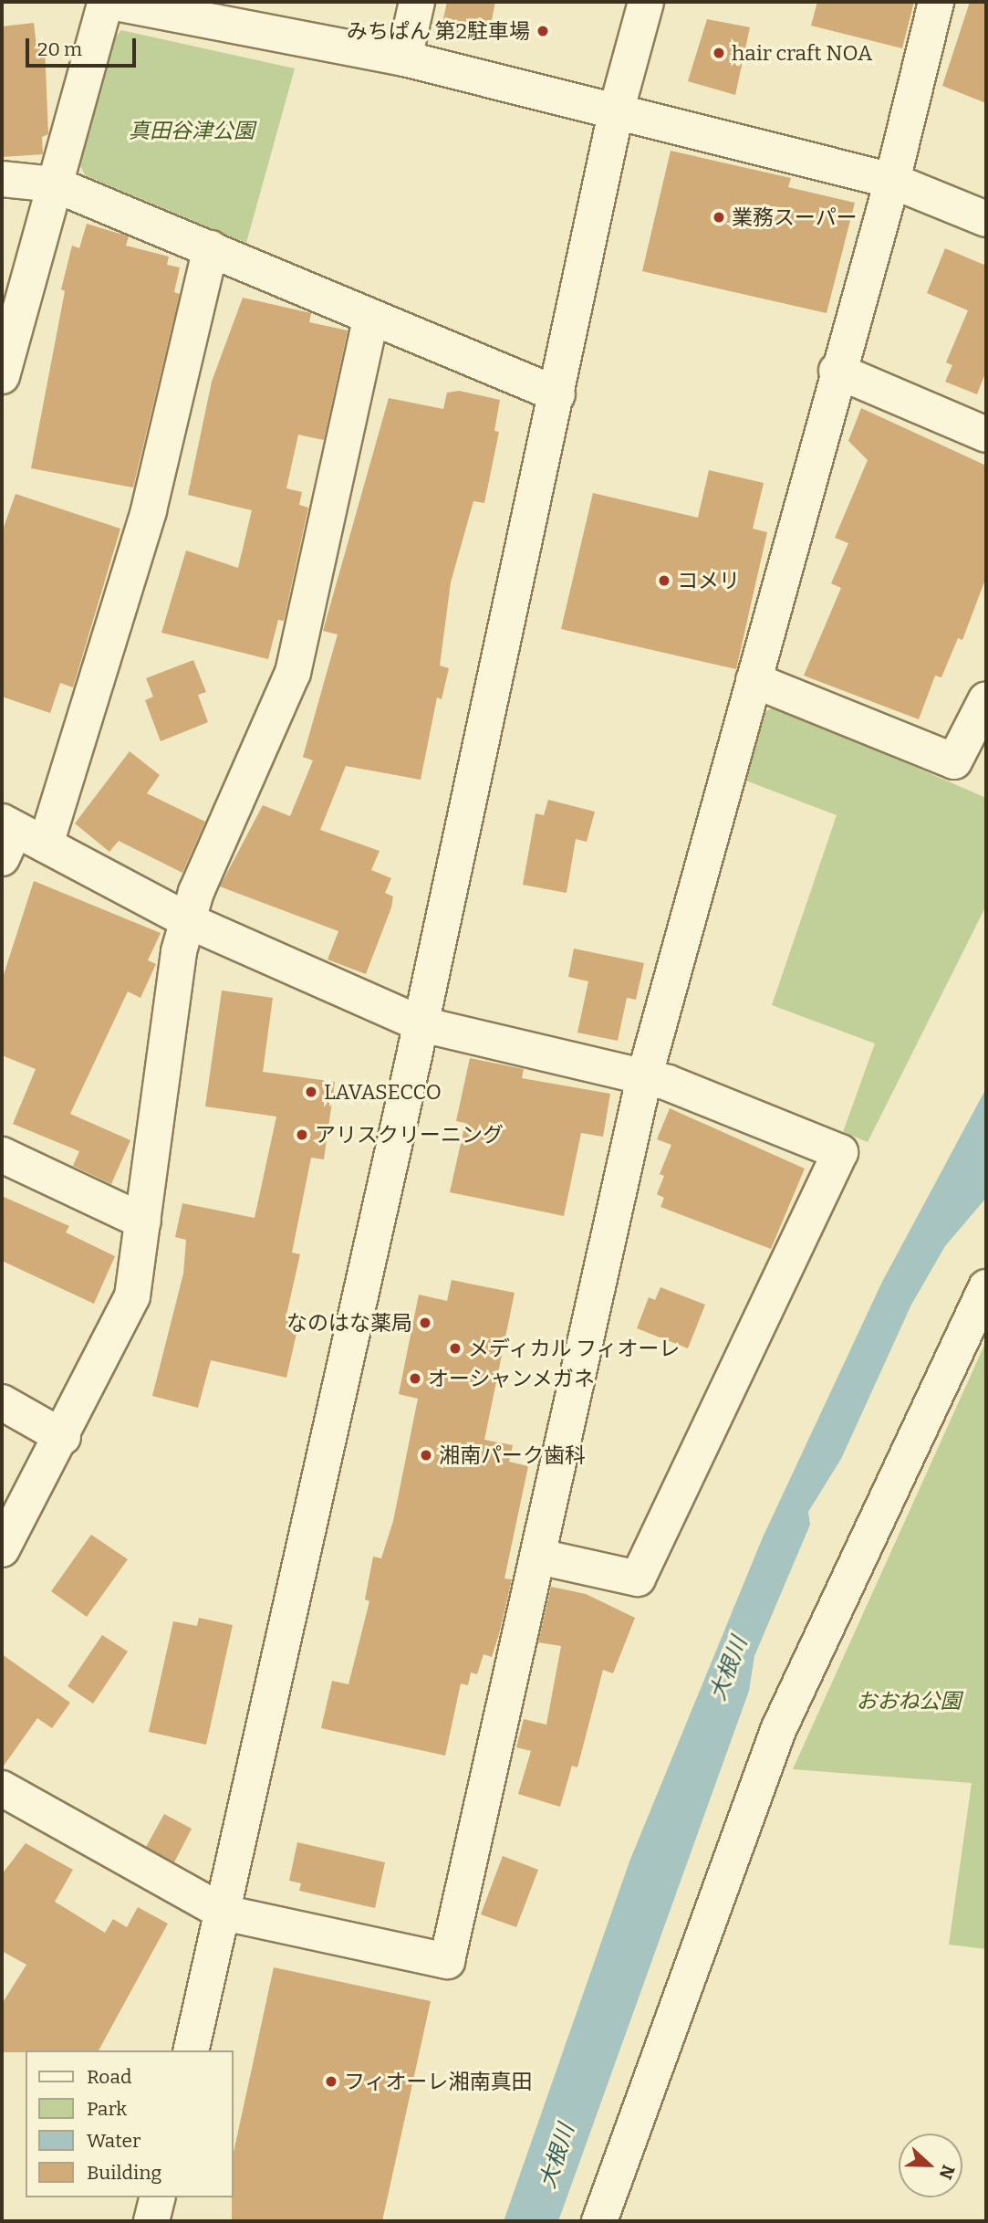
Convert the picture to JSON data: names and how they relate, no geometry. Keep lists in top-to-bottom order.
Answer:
{
  "water": ["大根川"],
  "parks": ["真田谷津公園", "おおね公園"],
  "places": [
    "みちぱん 第2駐車場",
    "hair craft NOA",
    "業務スーパー",
    "コメリ",
    "LAVASECCO",
    "アリスクリーニング",
    "なのはな薬局",
    "メディカル フィオーレ",
    "オーシャンメガネ",
    "湘南パーク歯科",
    "フィオーレ湘南真田"
  ],
  "legend": [
    "Road",
    "Park",
    "Water",
    "Building"
  ],
  "scale_bar": "20 m",
  "north": "right"
}
